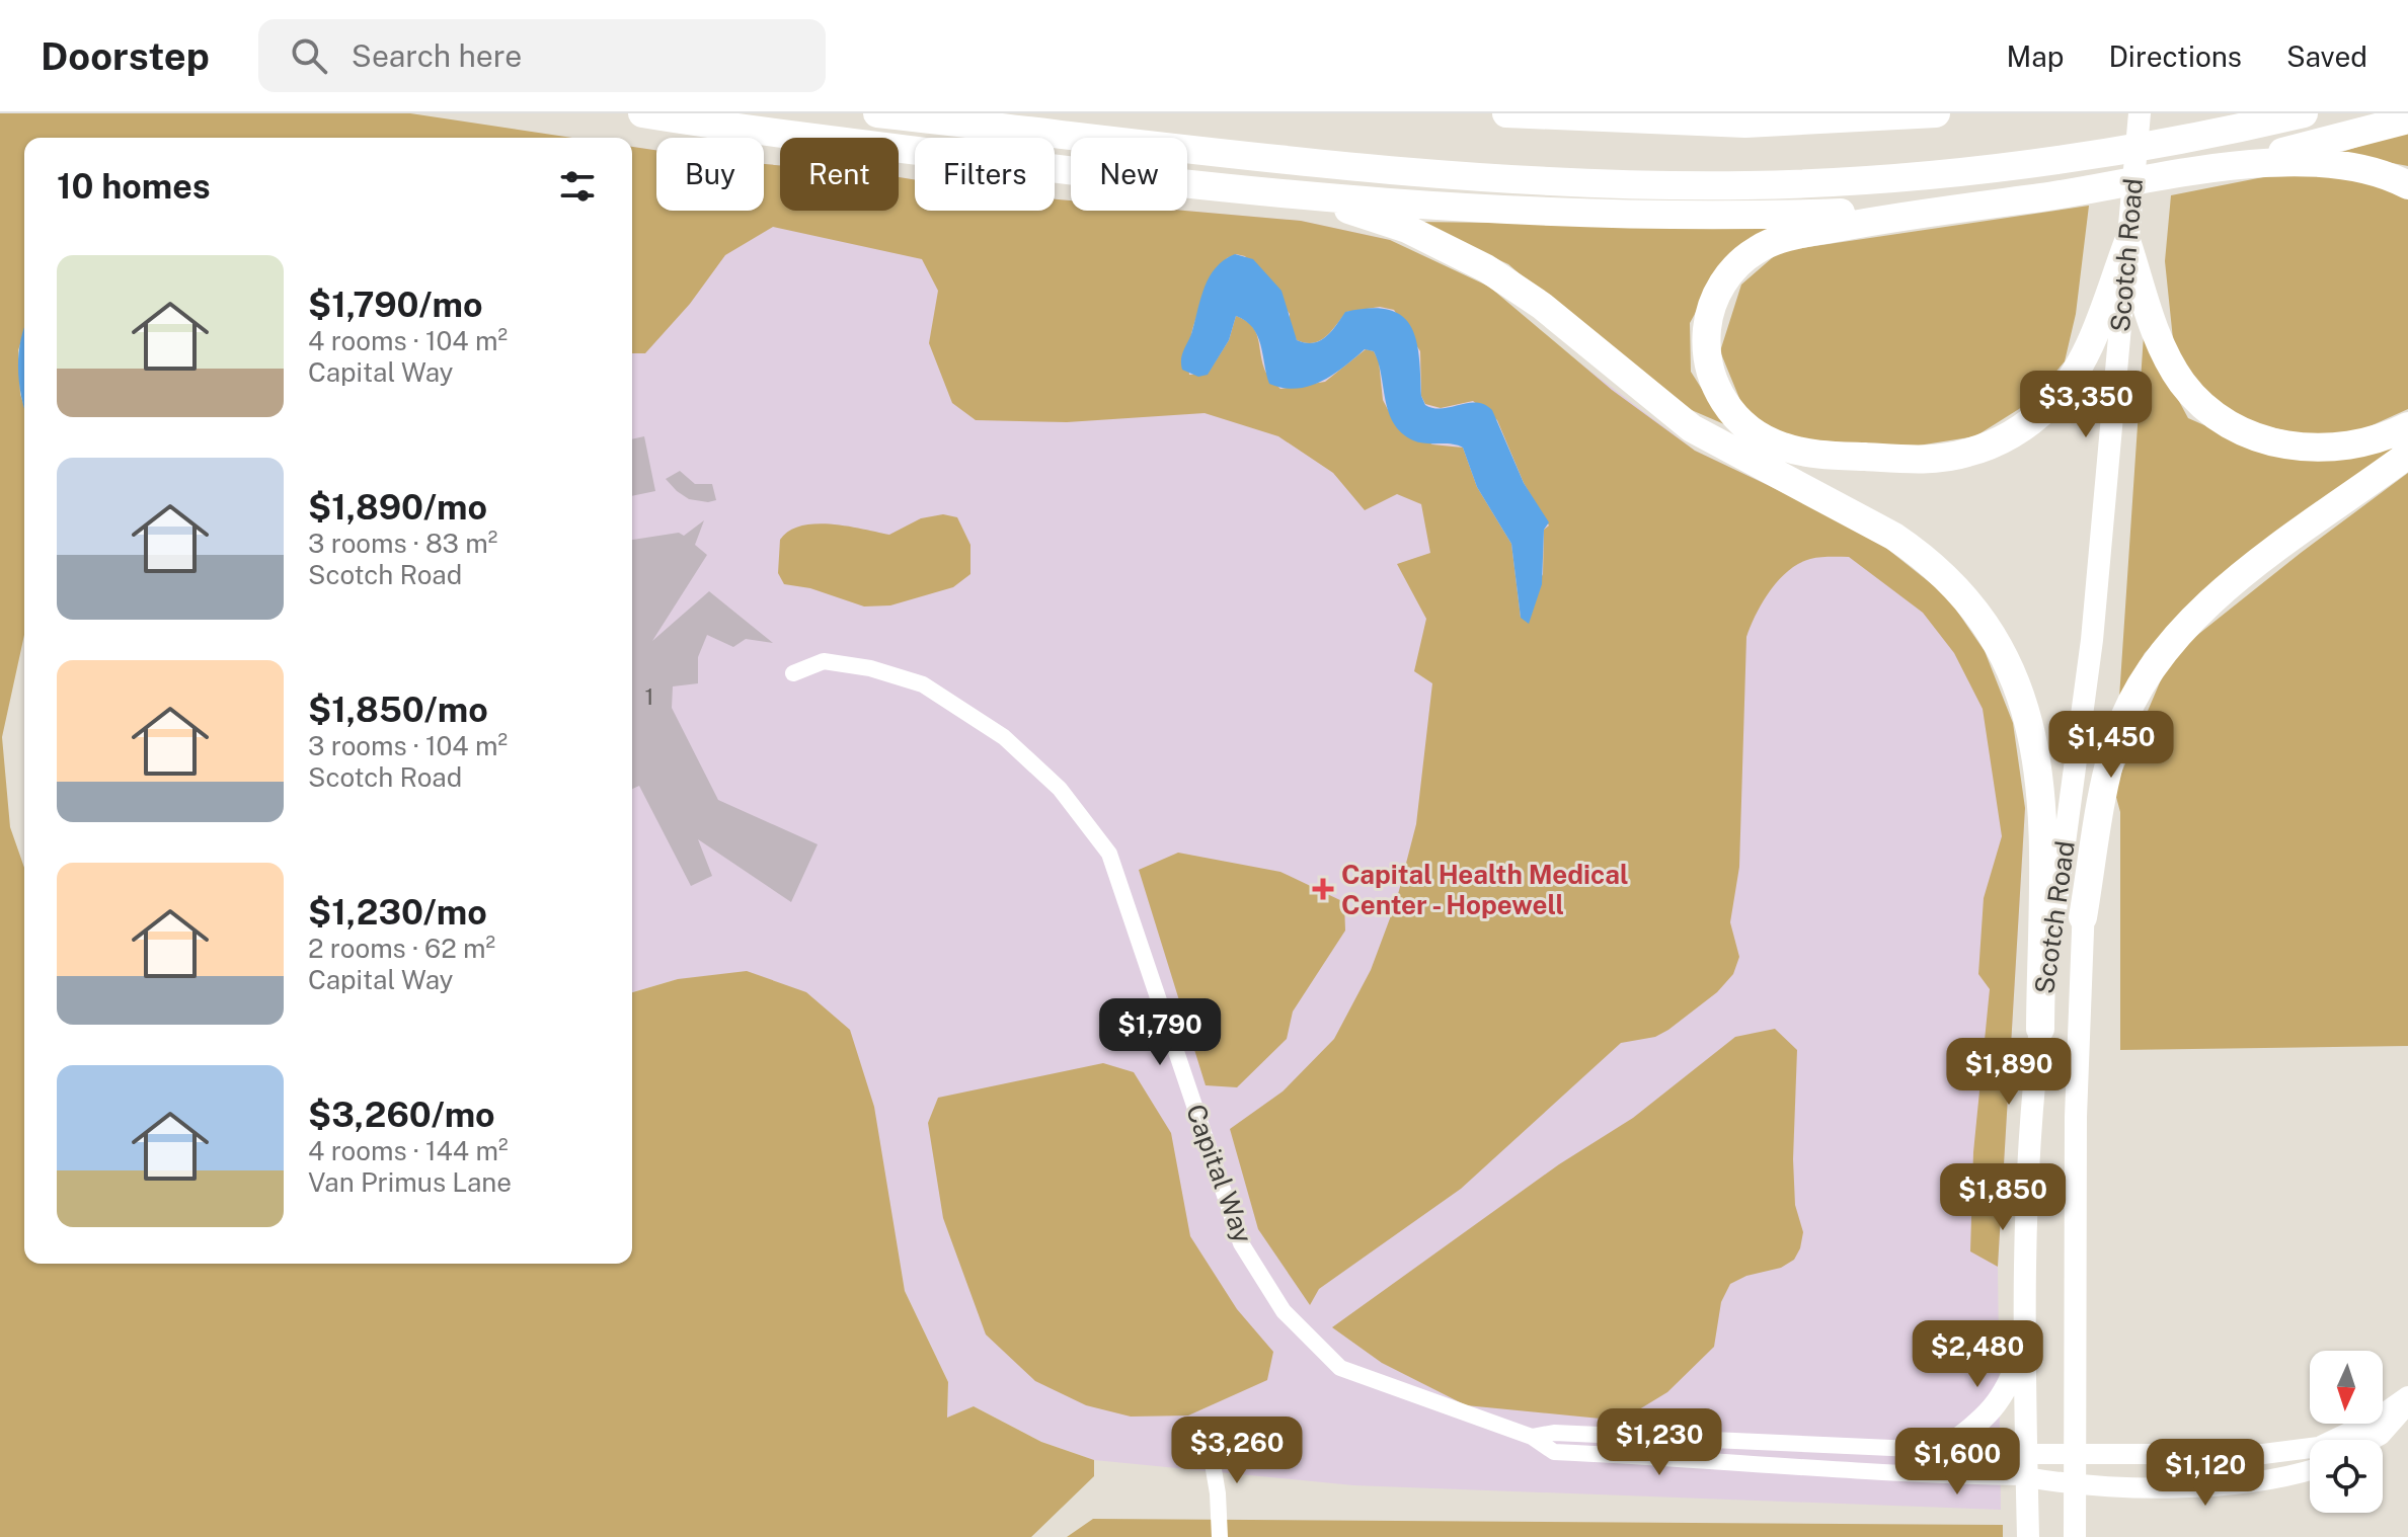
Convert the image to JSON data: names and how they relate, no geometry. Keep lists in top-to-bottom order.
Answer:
{
  "streets": {
    "main road": ["Scotch Road"],
    "street": ["Capital Way"]
  },
  "crossings": [
    ["Scotch Road", "Capital Way"]
  ],
  "places": {
    "health": ["Capital Health Medical Center - Hopewell"]
  },
  "house_numbers": ["1"],
  "north": "bottom",
  "page": {
    "header": "Doorstep",
    "search": "Search here",
    "nav": ["Map", "Directions", "Saved"],
    "chip": [
      "Buy",
      "Rent",
      "Filters",
      "New"
    ],
    "heading": "10 homes",
    "list": [
      {
        "name": "$1,790/mo",
        "note": "4 rooms · 104 m² · Capital Way"
      },
      {
        "name": "$1,890/mo",
        "note": "3 rooms · 83 m² · Scotch Road"
      },
      {
        "name": "$1,850/mo",
        "note": "3 rooms · 104 m² · Scotch Road"
      },
      {
        "name": "$1,230/mo",
        "note": "2 rooms · 62 m² · Capital Way"
      },
      {
        "name": "$3,260/mo",
        "note": "4 rooms · 144 m² · Van Primus Lane"
      }
    ],
    "price": [
      "$3,350",
      "$1,450",
      "$1,790",
      "$1,890",
      "$1,850",
      "$2,480",
      "$1,230",
      "$3,260",
      "$1,600",
      "$1,120"
    ]
  }
}
